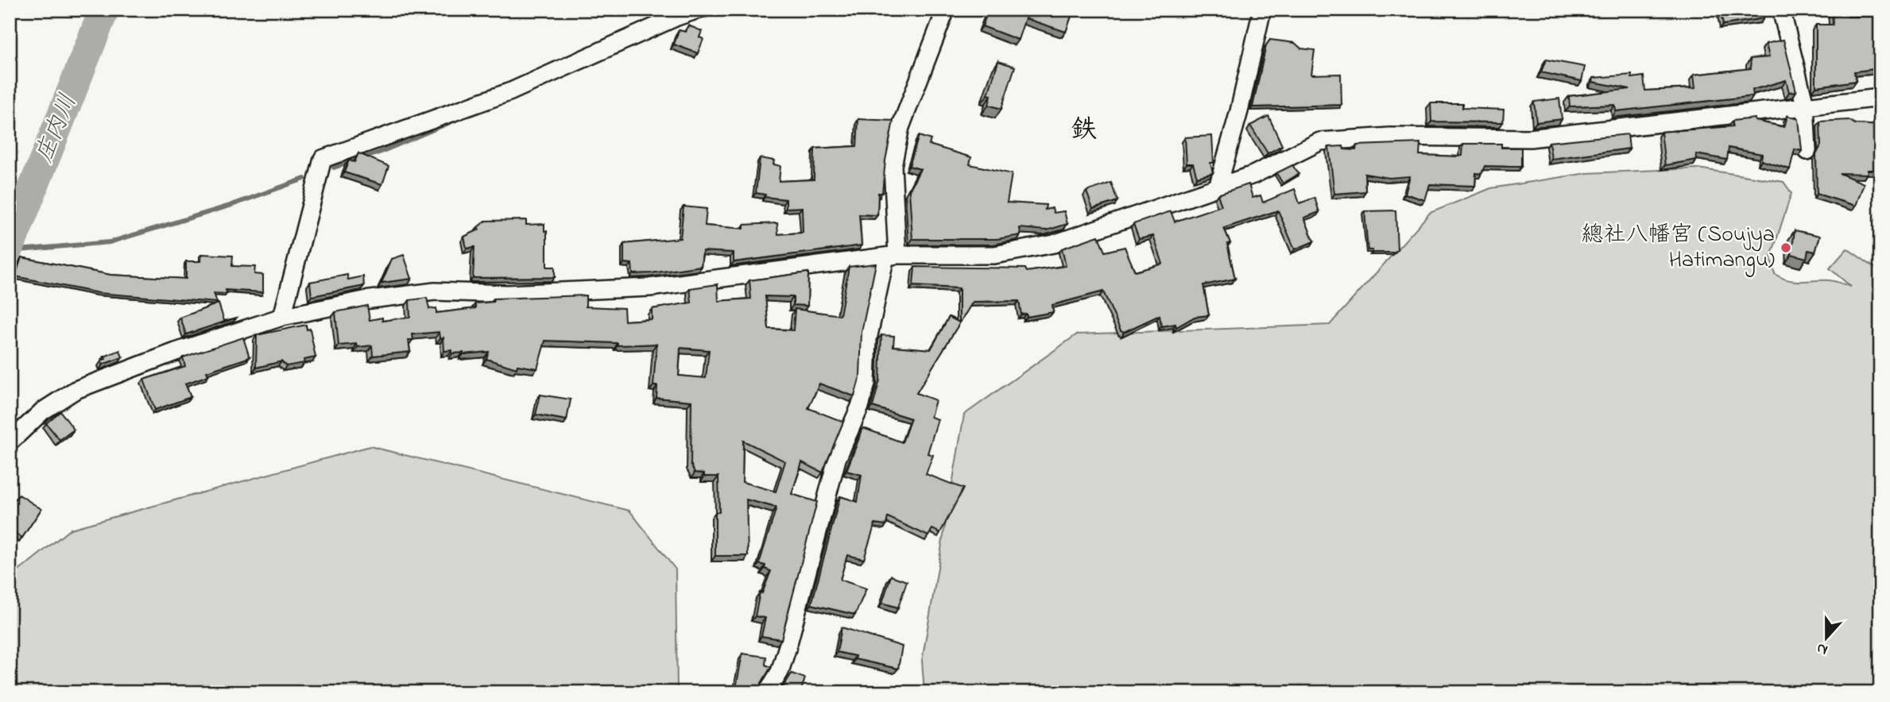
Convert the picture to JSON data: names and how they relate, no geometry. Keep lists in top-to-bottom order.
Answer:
{
  "districts": ["鉄"],
  "water": ["庄内川"],
  "places": ["總社八幡宮 (Soujya Hatimangu)"],
  "north": "bottom"
}
